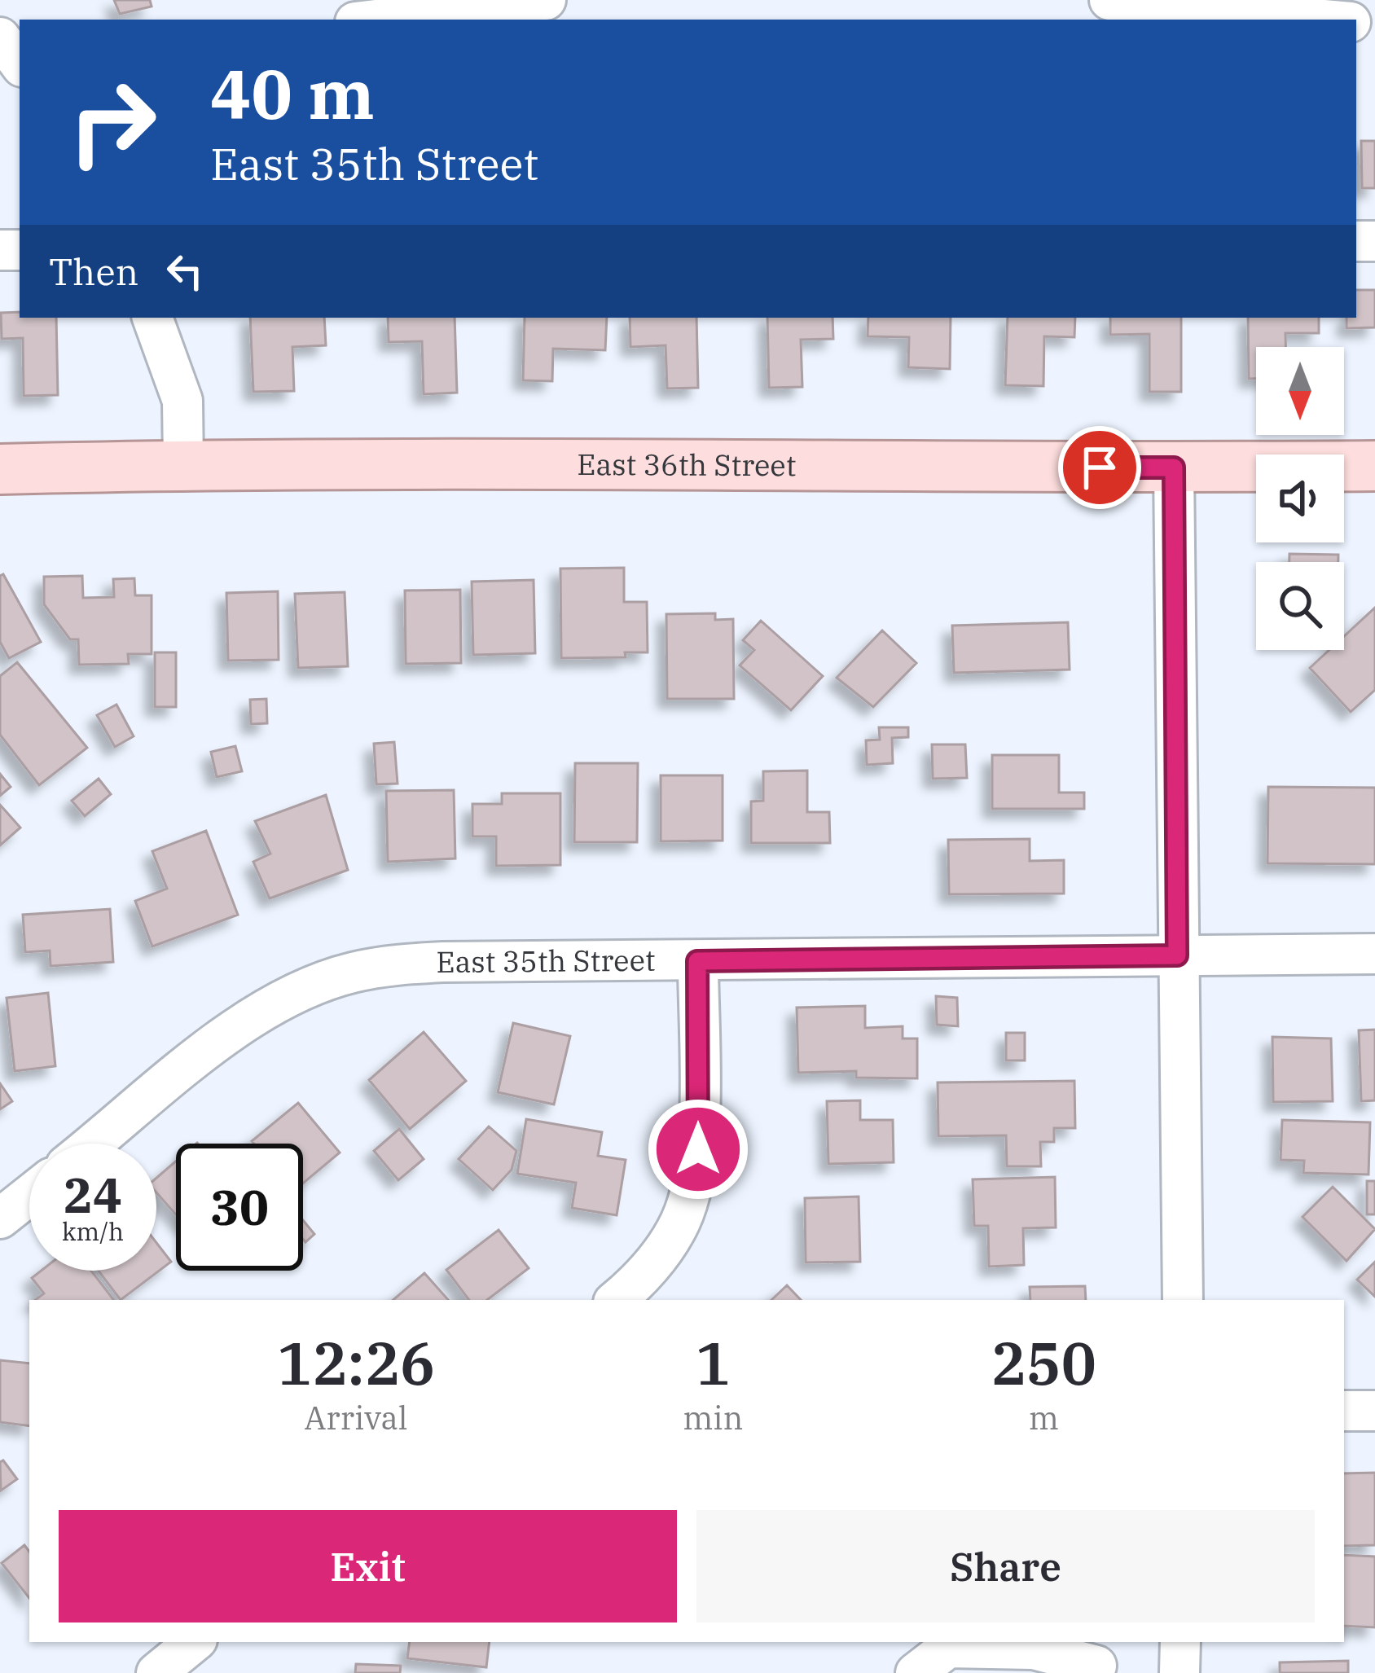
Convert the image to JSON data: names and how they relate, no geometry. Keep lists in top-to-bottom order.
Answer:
{
  "streets": {
    "main road": ["East 36th Street"],
    "street": ["East 35th Street"]
  },
  "north": "bottom",
  "page": {
    "turn": ["40 m", "East 35th Street"],
    "then": "Then",
    "speed": "24 km/h",
    "limit": "30",
    "eta": [
      "12:26",
      "Arrival",
      "1",
      "min",
      "250",
      "m"
    ],
    "buttons": ["Exit", "Share"]
  }
}
